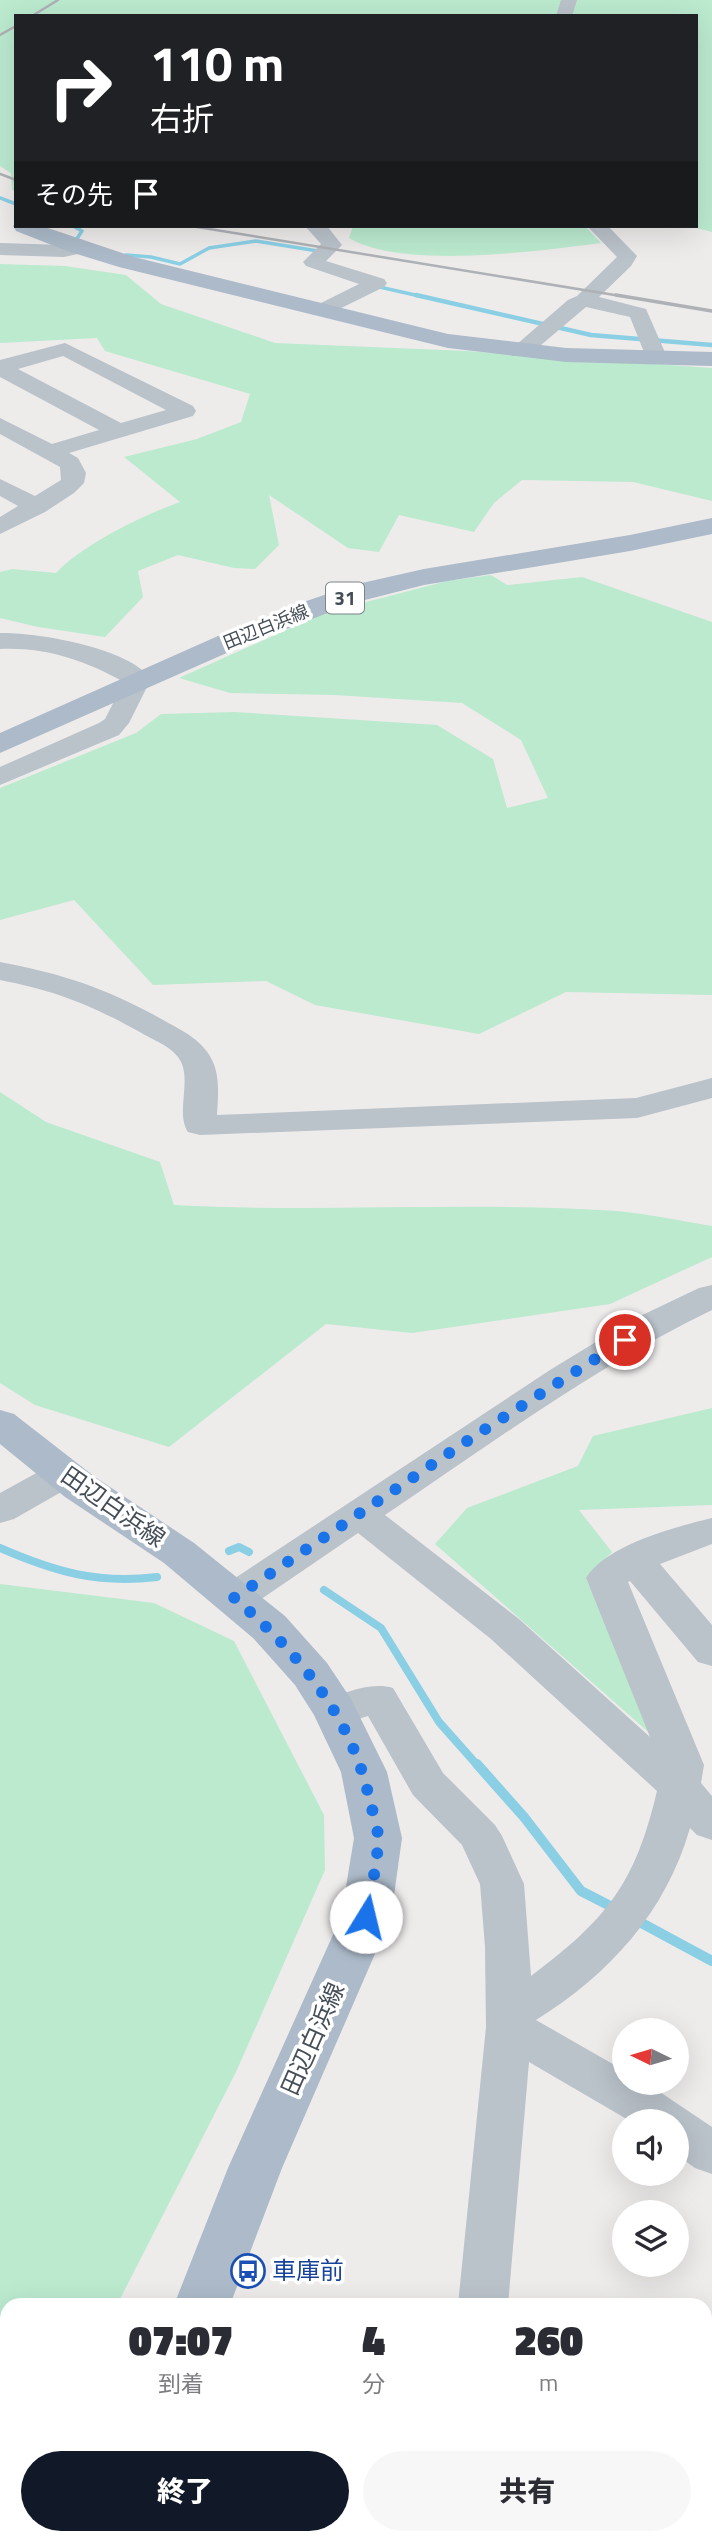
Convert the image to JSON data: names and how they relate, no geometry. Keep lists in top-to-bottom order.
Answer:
{
  "streets": {
    "main road": ["31", "田辺白浜線"]
  },
  "places": {
    "bus stop": ["車庫前"]
  },
  "north": "left",
  "page": {
    "turn": ["110 m", "右折"],
    "then": "その先",
    "eta": [
      "07:07",
      "到着",
      "4",
      "分",
      "260",
      "m"
    ],
    "buttons": ["終了", "共有"]
  }
}
